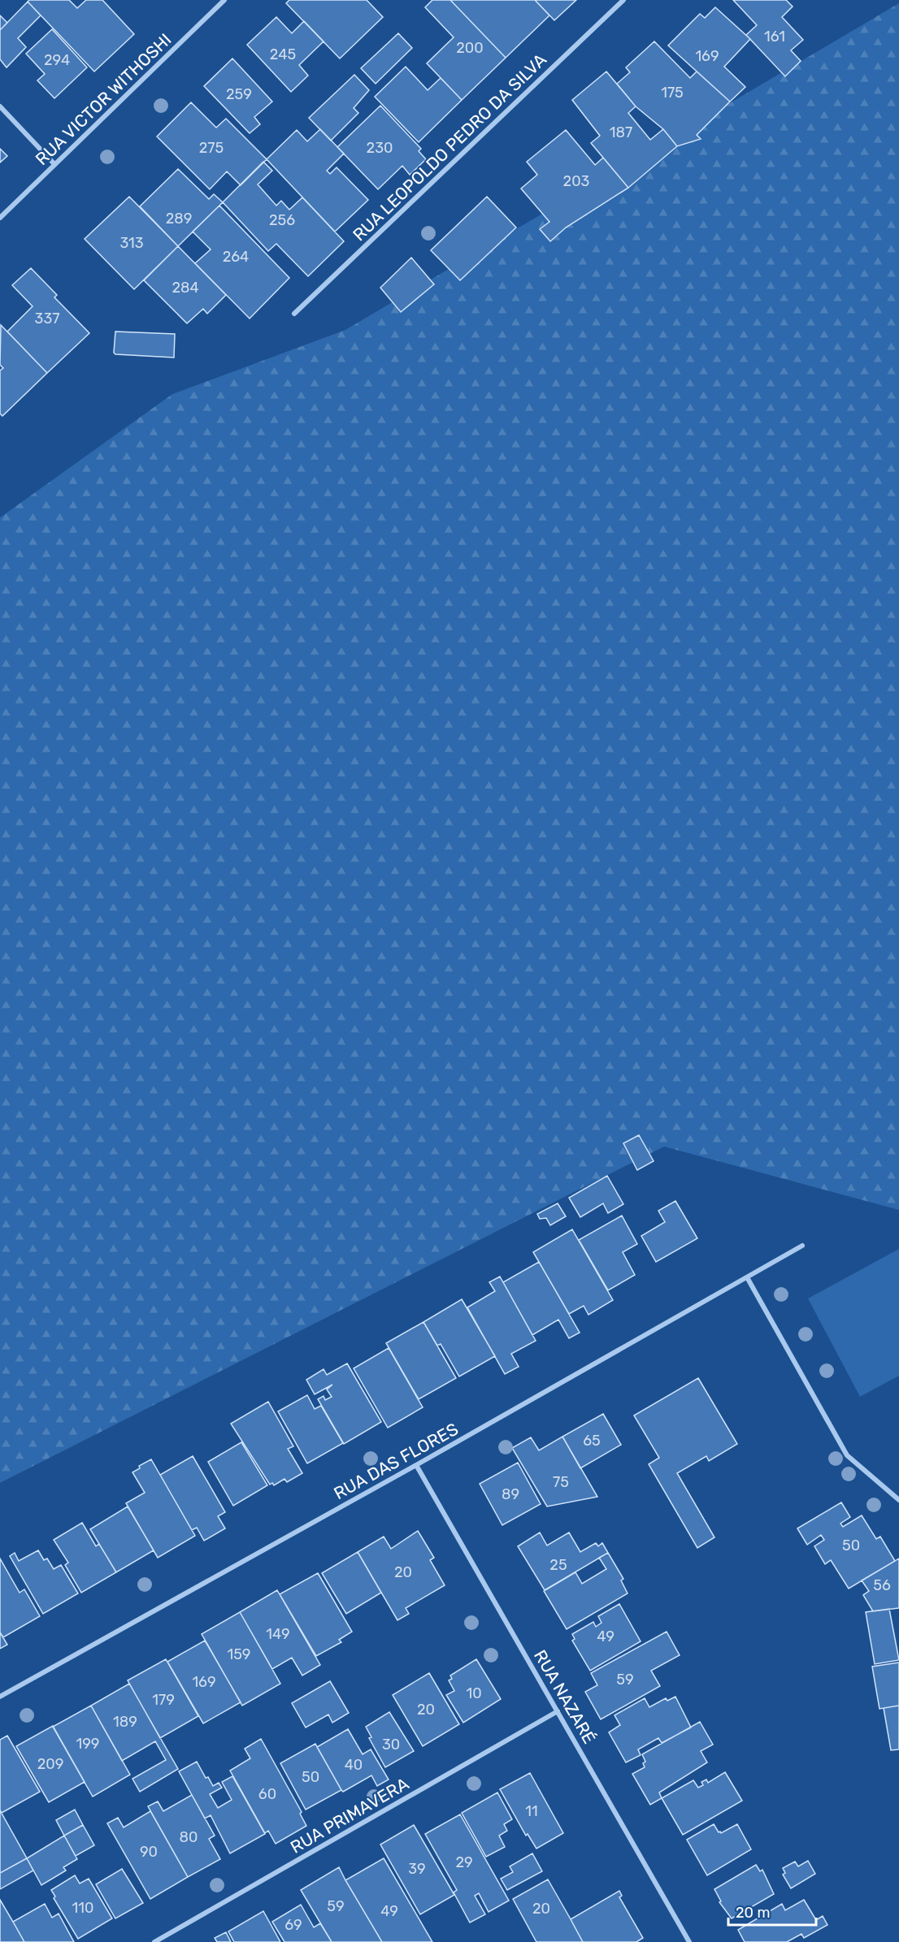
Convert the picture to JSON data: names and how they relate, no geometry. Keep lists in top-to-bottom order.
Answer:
{
  "streets": {
    "street": [
      "RUA VICTOR WITHOSHI",
      "RUA LEOPOLDO PEDRO DA SILVA",
      "RUA DAS FLORES",
      "RUA NAZARÉ",
      "RUA PRIMAVERA"
    ]
  },
  "crossings": [
    ["RUA DAS FLORES", "RUA NAZARÉ"],
    ["RUA NAZARÉ", "RUA PRIMAVERA"]
  ],
  "house_numbers": [
    "161",
    "200",
    "245",
    "169",
    "294",
    "175",
    "259",
    "187",
    "275",
    "230",
    "203",
    "289",
    "256",
    "313",
    "264",
    "284",
    "337",
    "65",
    "75",
    "89",
    "50",
    "25",
    "20",
    "56",
    "149",
    "49",
    "159",
    "59",
    "169",
    "10",
    "179",
    "20",
    "189",
    "199",
    "30",
    "209",
    "40",
    "50",
    "60",
    "11",
    "80",
    "90",
    "29",
    "39",
    "59",
    "110",
    "20",
    "49",
    "69"
  ],
  "scale_bar": "20 m"
}
